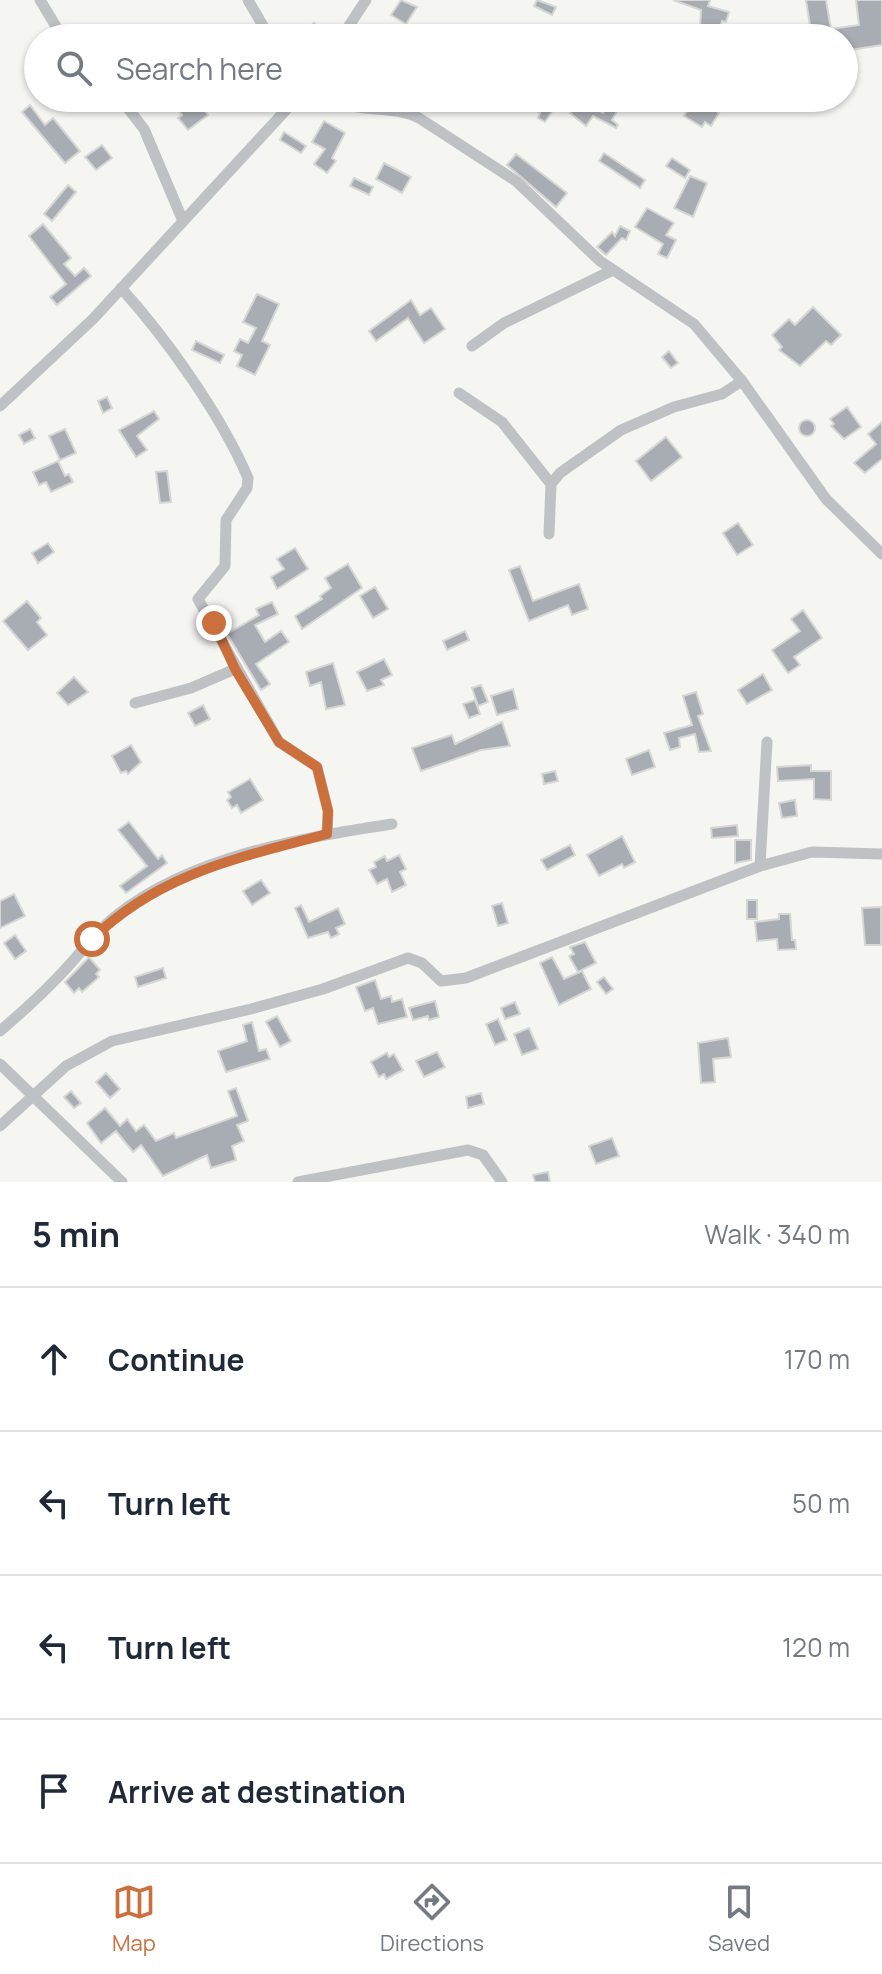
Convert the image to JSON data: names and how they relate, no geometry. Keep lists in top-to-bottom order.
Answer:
{
  "page": {
    "search": "Search here",
    "heading": ["5 min", "Walk · 340 m"],
    "list": [
      ["Continue", "170 m"],
      ["Turn left", "50 m"],
      ["Turn left", "120 m"],
      "Arrive at destination"
    ],
    "nav": ["Map", "Directions", "Saved"]
  }
}
